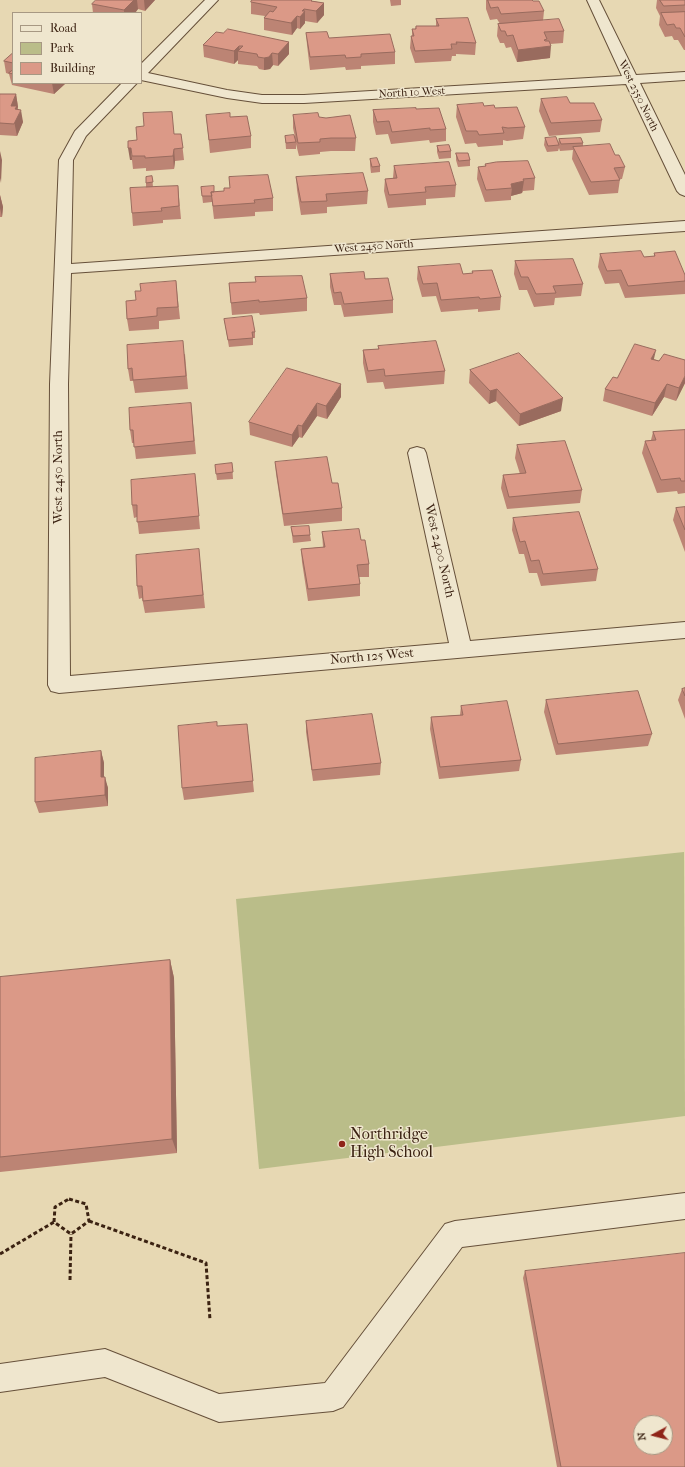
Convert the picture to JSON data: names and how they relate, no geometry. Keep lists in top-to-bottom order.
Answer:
{
  "streets": {
    "street": [
      "North 10 West",
      "West 2350 North",
      "West 2450 North",
      "West 2400 North",
      "North 125 West"
    ]
  },
  "crossings": [
    ["North 10 West", "West 2350 North"],
    ["West 2450 North", "North 125 West"],
    ["West 2400 North", "North 125 West"]
  ],
  "places": ["Northridge High School"],
  "legend": ["Road", "Park", "Building"],
  "north": "left"
}
